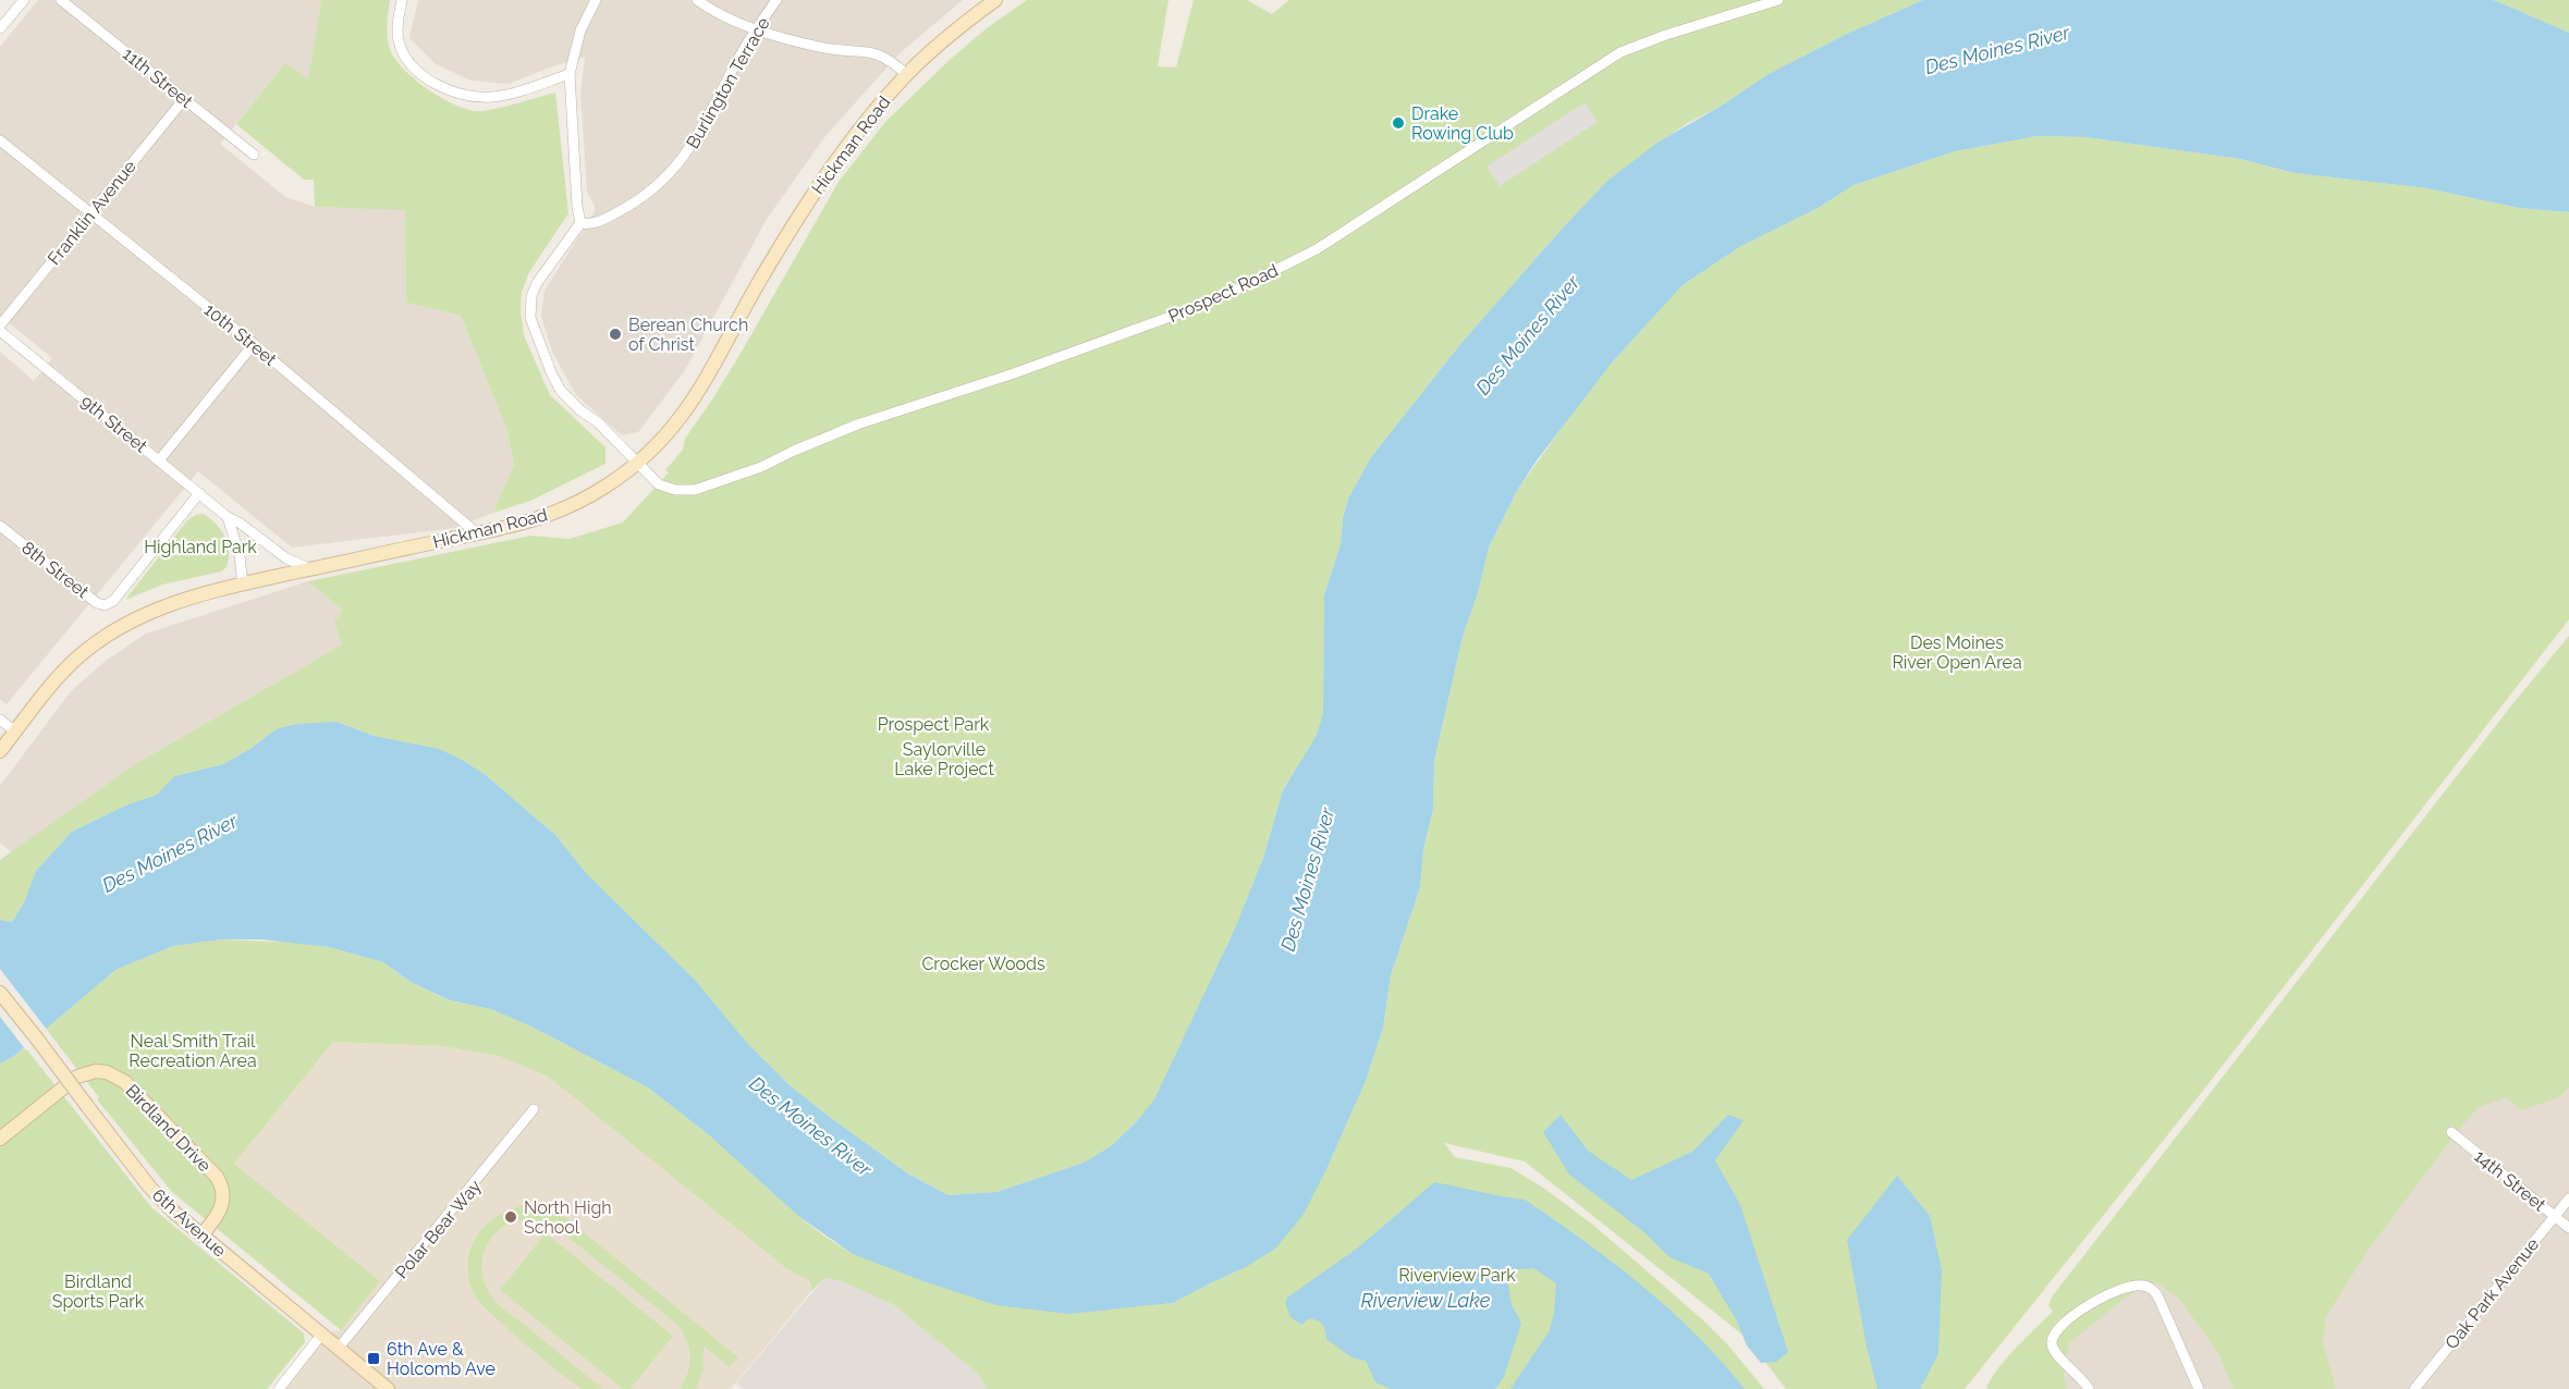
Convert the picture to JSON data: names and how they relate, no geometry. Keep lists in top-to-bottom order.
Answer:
{
  "streets": {
    "main road": ["Hickman Road", "Birdland Drive", "6th Avenue"],
    "street": [
      "11th Street",
      "Burlington Terrace",
      "Franklin Avenue",
      "Prospect Road",
      "10th Street",
      "9th Street",
      "8th Street",
      "14th Street",
      "Polar Bear Way",
      "Oak Park Avenue"
    ]
  },
  "crossings": [
    ["11th Street", "Franklin Avenue"],
    ["Burlington Terrace", "Prospect Road"],
    ["Hickman Road", "Prospect Road"],
    ["Hickman Road", "10th Street"],
    ["Hickman Road", "9th Street"],
    ["Franklin Avenue", "10th Street"],
    ["9th Street", "8th Street"],
    ["Birdland Drive", "6th Avenue"],
    ["14th Street", "Oak Park Avenue"],
    ["6th Avenue", "Polar Bear Way"]
  ],
  "water": ["Des Moines River", "Riverview Lake"],
  "parks": [
    "Highland Park",
    "Des Moines River Open Area",
    "Prospect Park",
    "Saylorville Lake Project",
    "Crocker Woods",
    "Neal Smith Trail Recreation Area",
    "Riverview Park",
    "Birdland Sports Park"
  ],
  "places": {
    "other": ["Drake Rowing Club", "Berean Church of Christ", "North High School"],
    "transit": ["6th Ave & Holcomb Ave"]
  }
}
